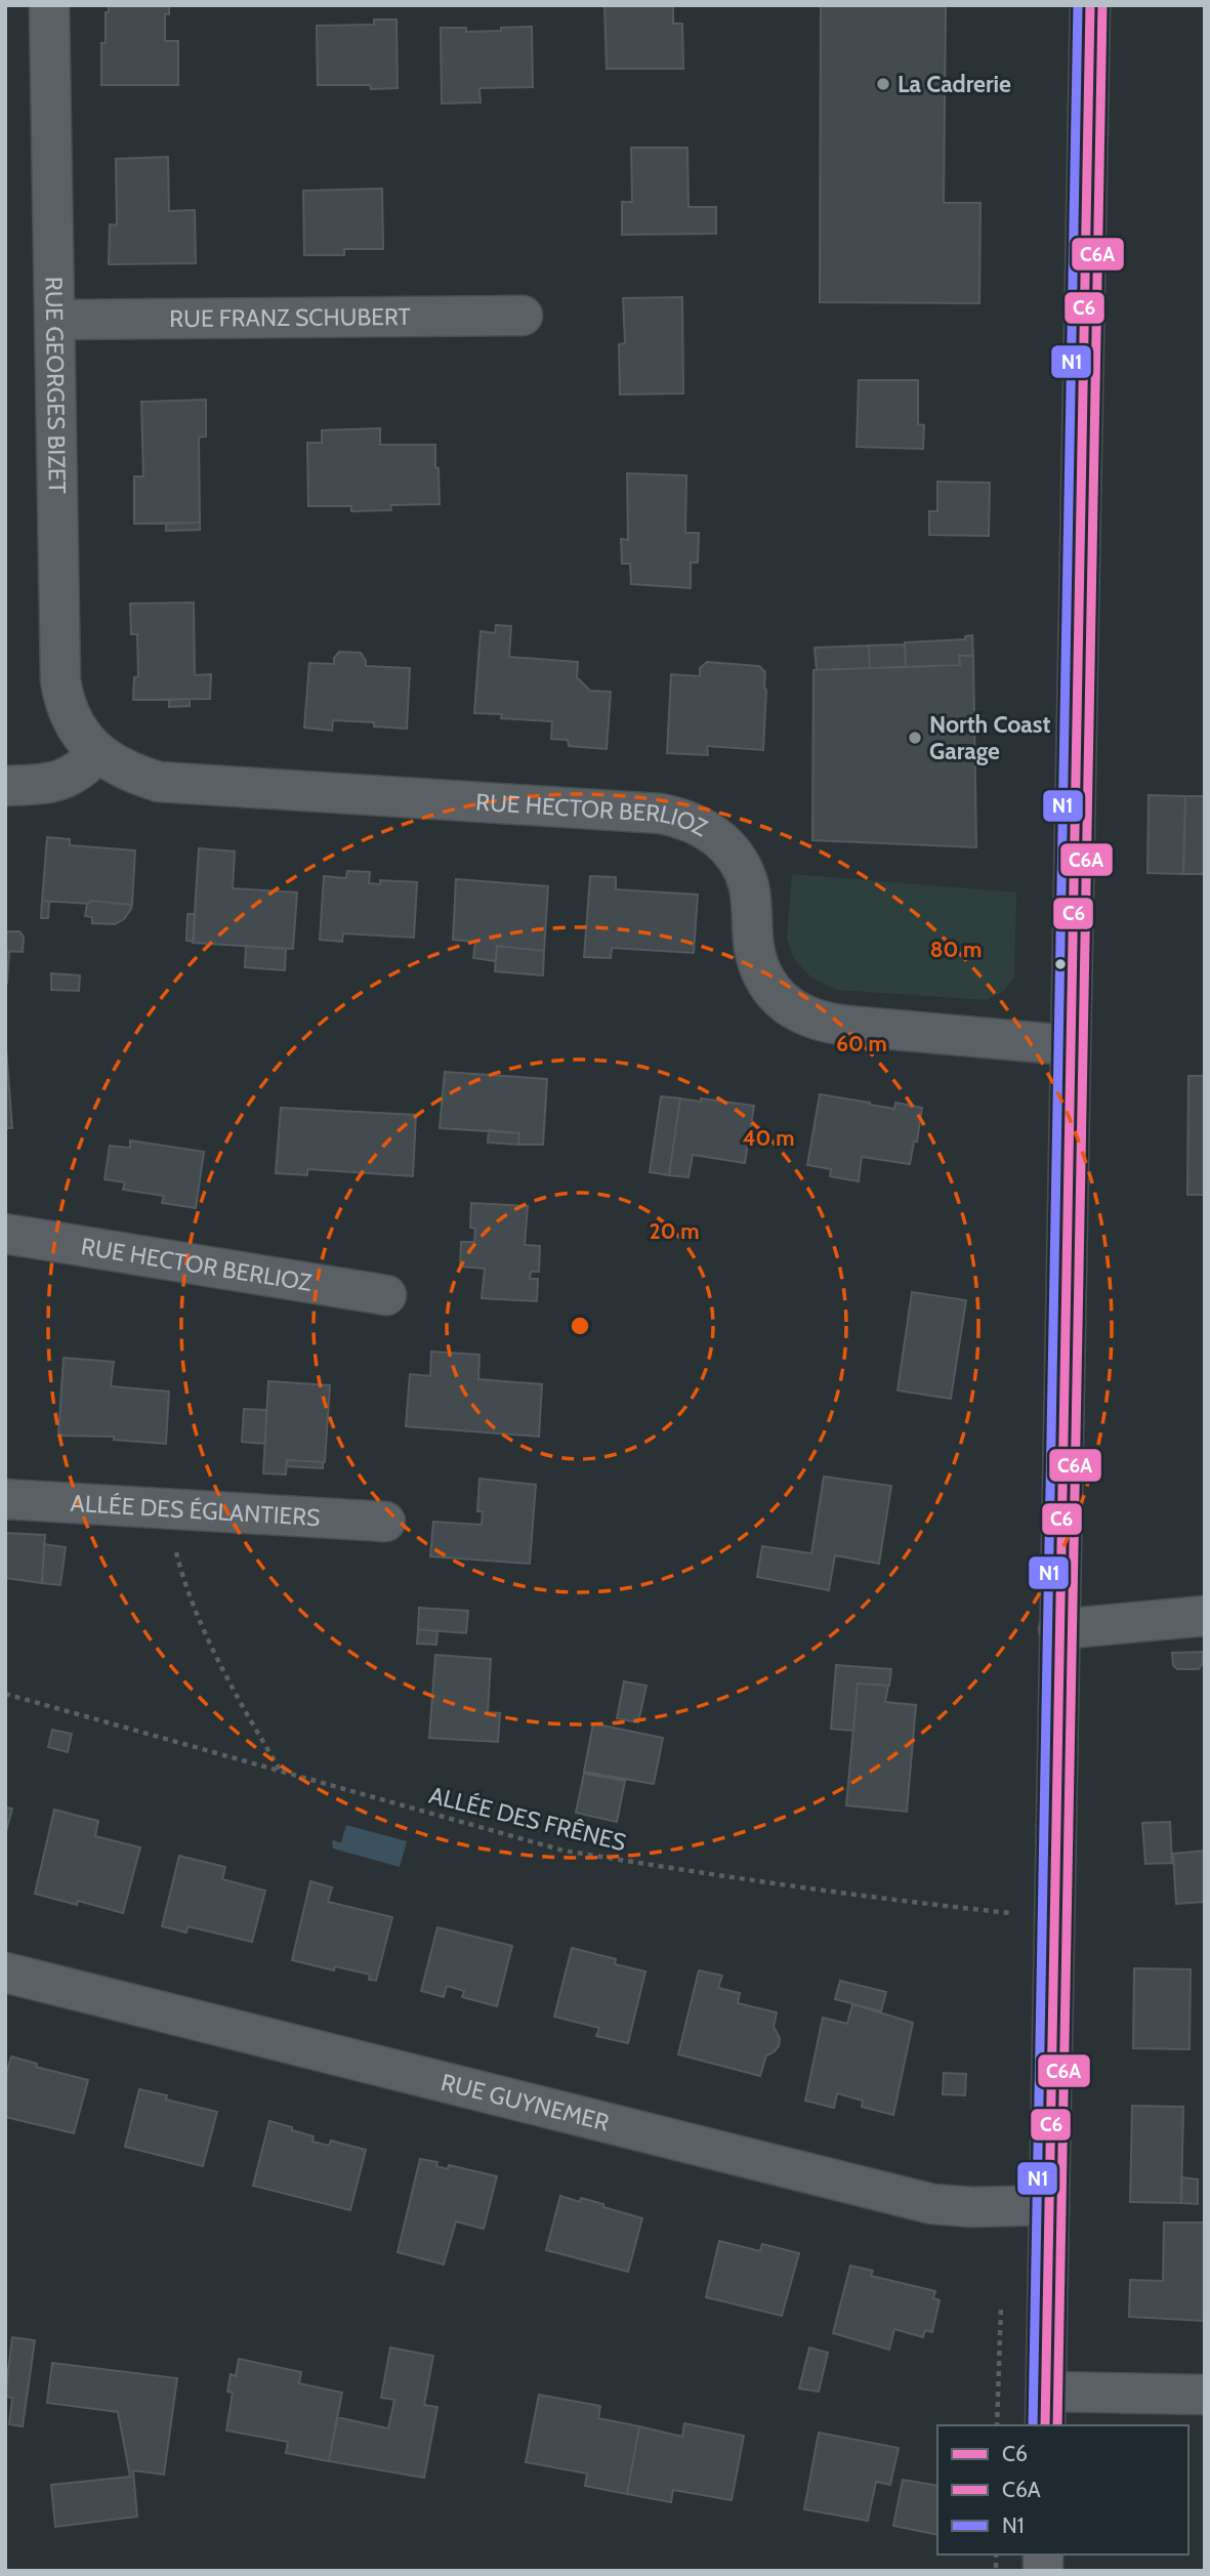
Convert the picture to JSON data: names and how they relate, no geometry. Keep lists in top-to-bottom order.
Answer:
{
  "streets": {
    "street": [
      "RUE FRANZ SCHUBERT",
      "RUE GEORGES BIZET",
      "RUE HECTOR BERLIOZ",
      "ALLÉE DES ÉGLANTIERS",
      "RUE GUYNEMER"
    ],
    "path": ["ALLÉE DES FRÊNES"]
  },
  "crossings": [
    ["RUE FRANZ SCHUBERT", "RUE GEORGES BIZET"],
    ["RUE GEORGES BIZET", "RUE HECTOR BERLIOZ"]
  ],
  "places": ["La Cadrerie", "North Coast Garage"],
  "lines": ["transit line C6", "transit line C6A", "transit line N1"],
  "legend": ["C6", "C6A", "N1"],
  "rings": [
    "80 m",
    "60 m",
    "40 m",
    "20 m"
  ]
}
